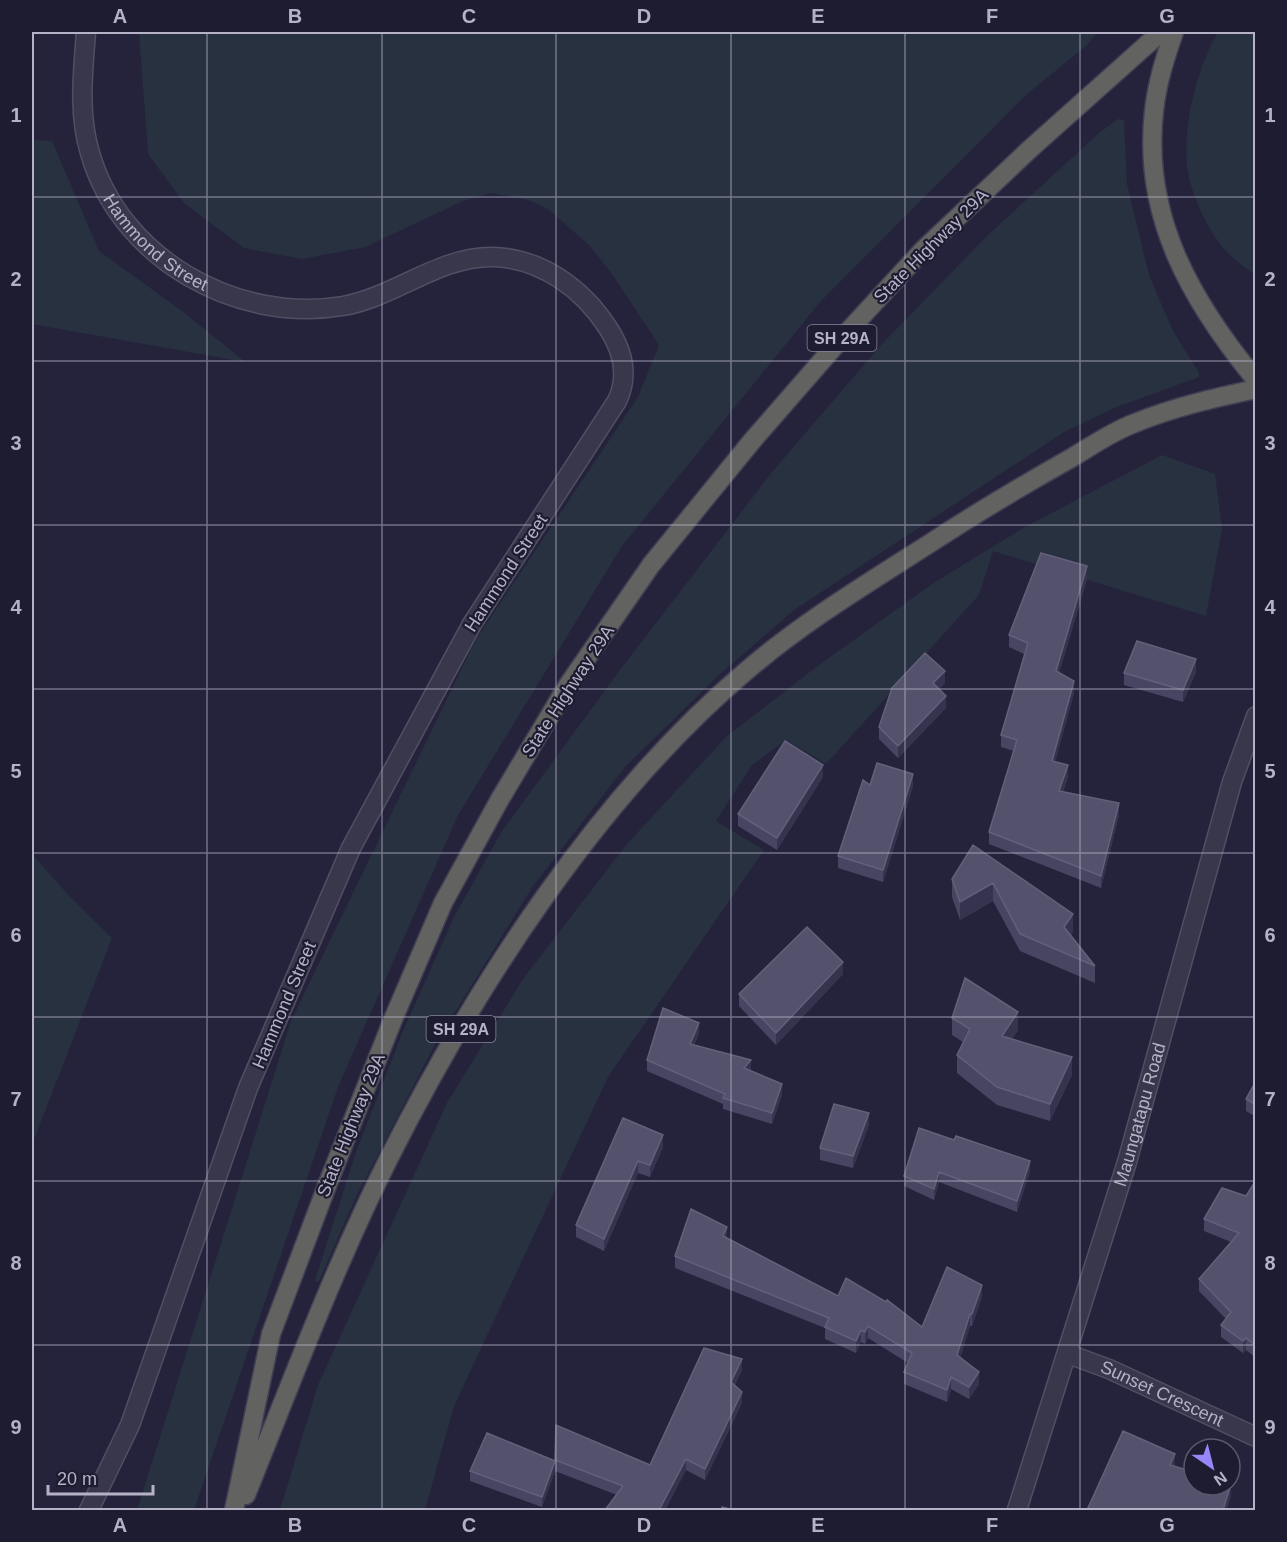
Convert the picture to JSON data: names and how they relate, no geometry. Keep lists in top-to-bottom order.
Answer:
{
  "streets": {
    "highway": ["State Highway 29A", "SH 29A"],
    "street": ["Hammond Street", "Maungatapu Road", "Sunset Crescent"]
  },
  "crossings": [
    ["Maungatapu Road", "Sunset Crescent"]
  ],
  "scale_bar": "20 m",
  "north": "bottom right",
  "grid": {
    "columns": [
      "A",
      "B",
      "C",
      "D",
      "E",
      "F",
      "G"
    ],
    "rows": [
      "1",
      "2",
      "3",
      "4",
      "5",
      "6",
      "7",
      "8",
      "9"
    ]
  }
}
